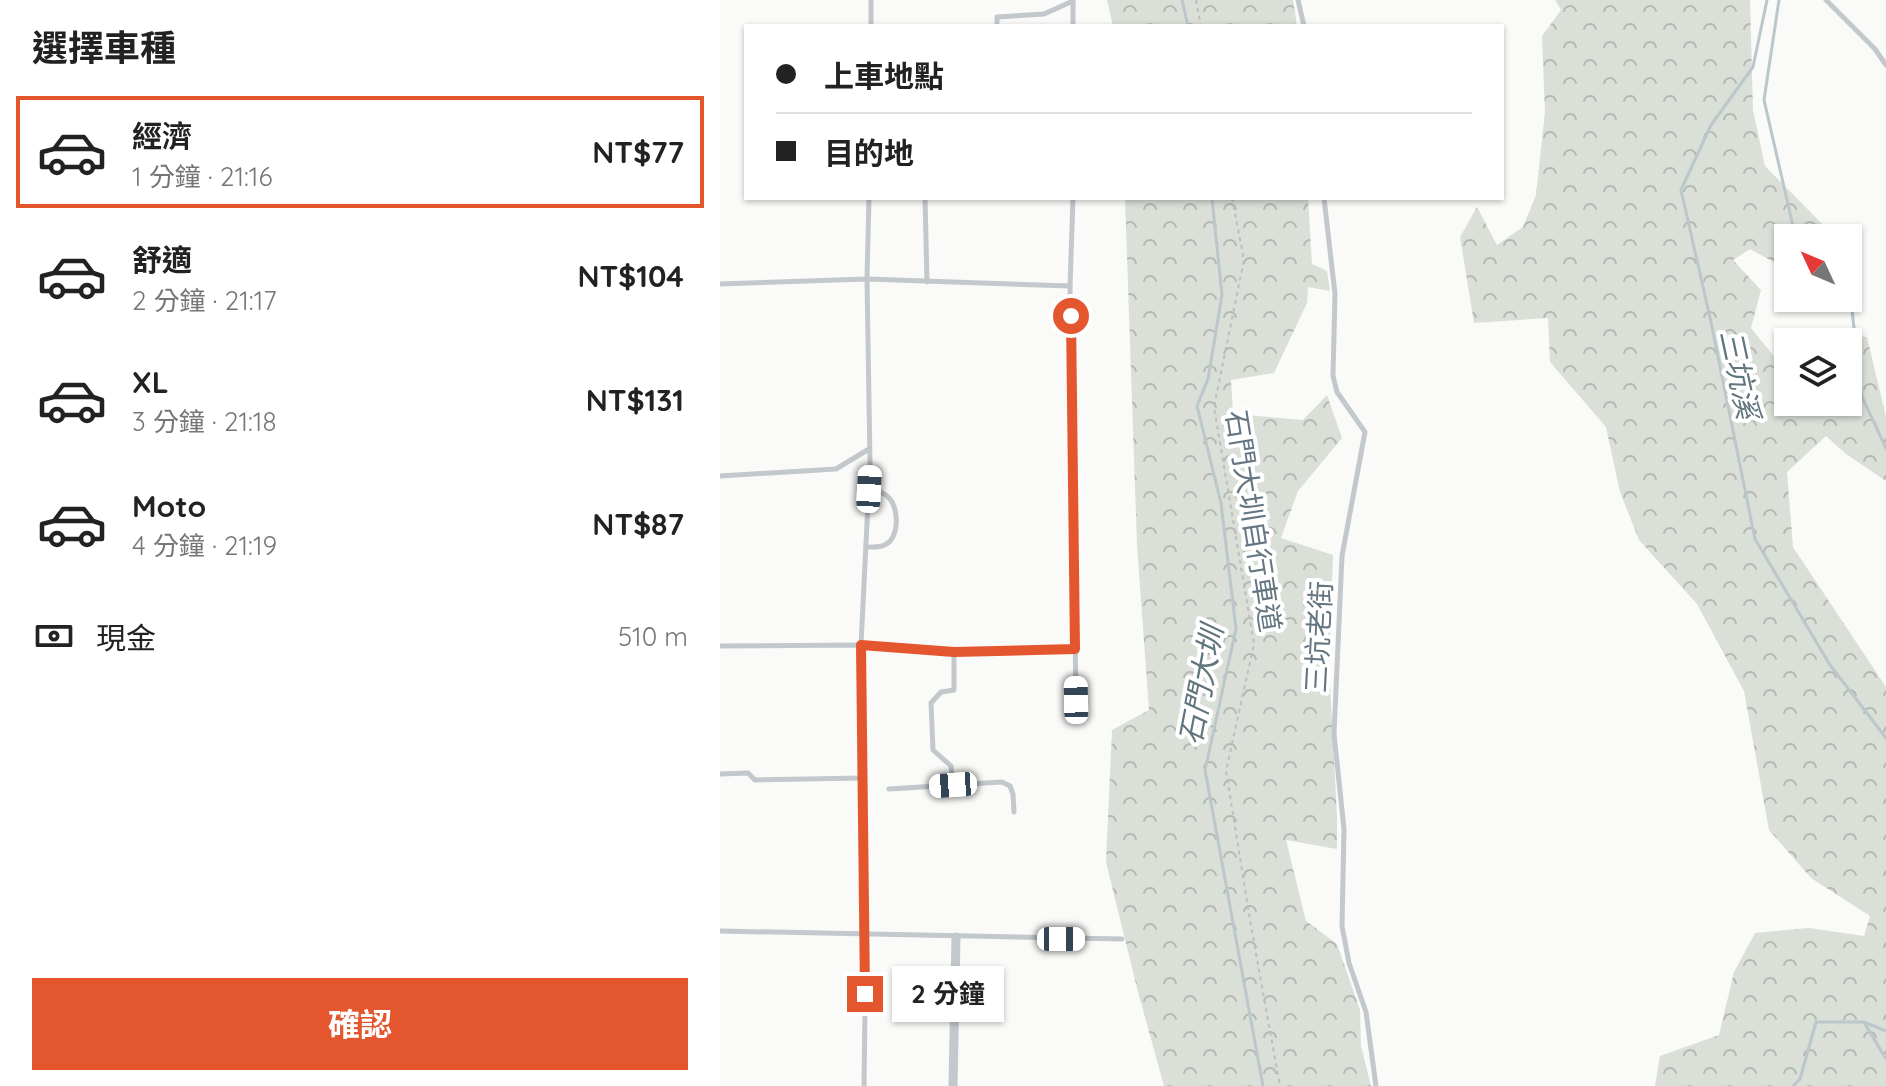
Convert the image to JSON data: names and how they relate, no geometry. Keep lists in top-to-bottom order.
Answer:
{
  "streets": {
    "lane": ["三坑老街"],
    "path": ["石門大圳自行車道"]
  },
  "water": ["三坑溪", "石門大圳"],
  "north": "top left",
  "page": {
    "heading": "選擇車種",
    "banner": ["上車地點", "目的地"],
    "list": [
      {
        "name": "經濟",
        "note": "1 分鐘 · 21:16",
        "value": "NT$77"
      },
      {
        "name": "舒適",
        "note": "2 分鐘 · 21:17",
        "value": "NT$104"
      },
      {
        "name": "XL",
        "note": "3 分鐘 · 21:18",
        "value": "NT$131"
      },
      {
        "name": "Moto",
        "note": "4 分鐘 · 21:19",
        "value": "NT$87"
      }
    ],
    "pay": ["現金", "510 m"],
    "buttons": "確認",
    "bubble": "2 分鐘"
  }
}
